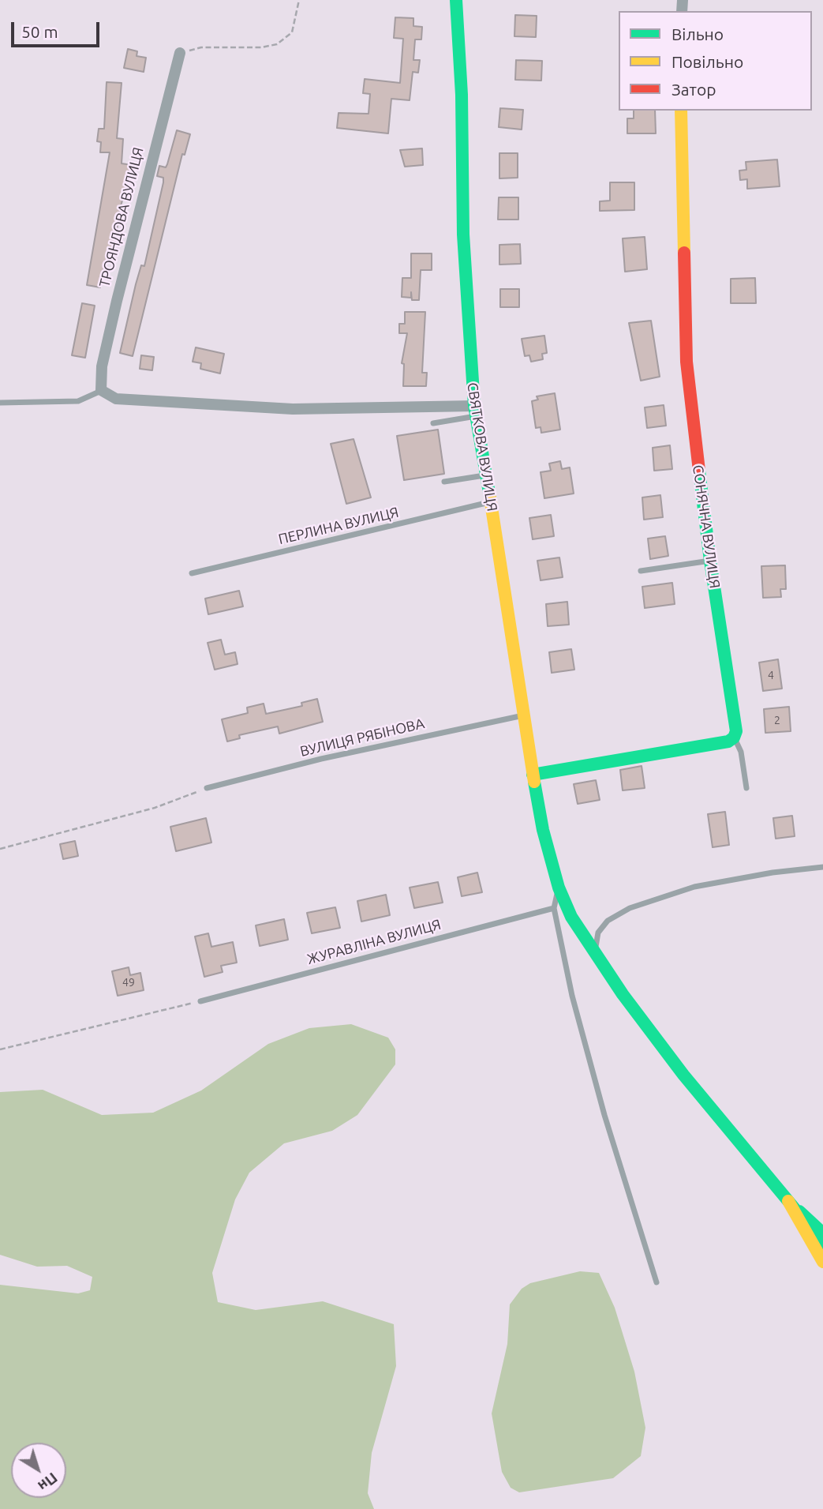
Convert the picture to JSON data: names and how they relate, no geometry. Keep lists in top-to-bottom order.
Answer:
{
  "streets": {
    "main road": ["СВЯТКОВА ВУЛИЦЯ", "СОНЯЧНА ВУЛИЦЯ"],
    "street": ["ТРОЯНДОВА ВУЛИЦЯ"],
    "lane": ["ПЕРЛИНА ВУЛИЦЯ", "ВУЛИЦЯ РЯБІНОВА", "ЖУРАВЛІНА ВУЛИЦЯ"]
  },
  "crossings": [
    ["СВЯТКОВА ВУЛИЦЯ", "ПЕРЛИНА ВУЛИЦЯ"],
    ["СВЯТКОВА ВУЛИЦЯ", "ВУЛИЦЯ РЯБІНОВА"]
  ],
  "house_numbers": ["4", "2", "49"],
  "legend": ["Вільно", "Повільно", "Затор"],
  "scale_bar": "50 m",
  "north": "bottom right"
}
